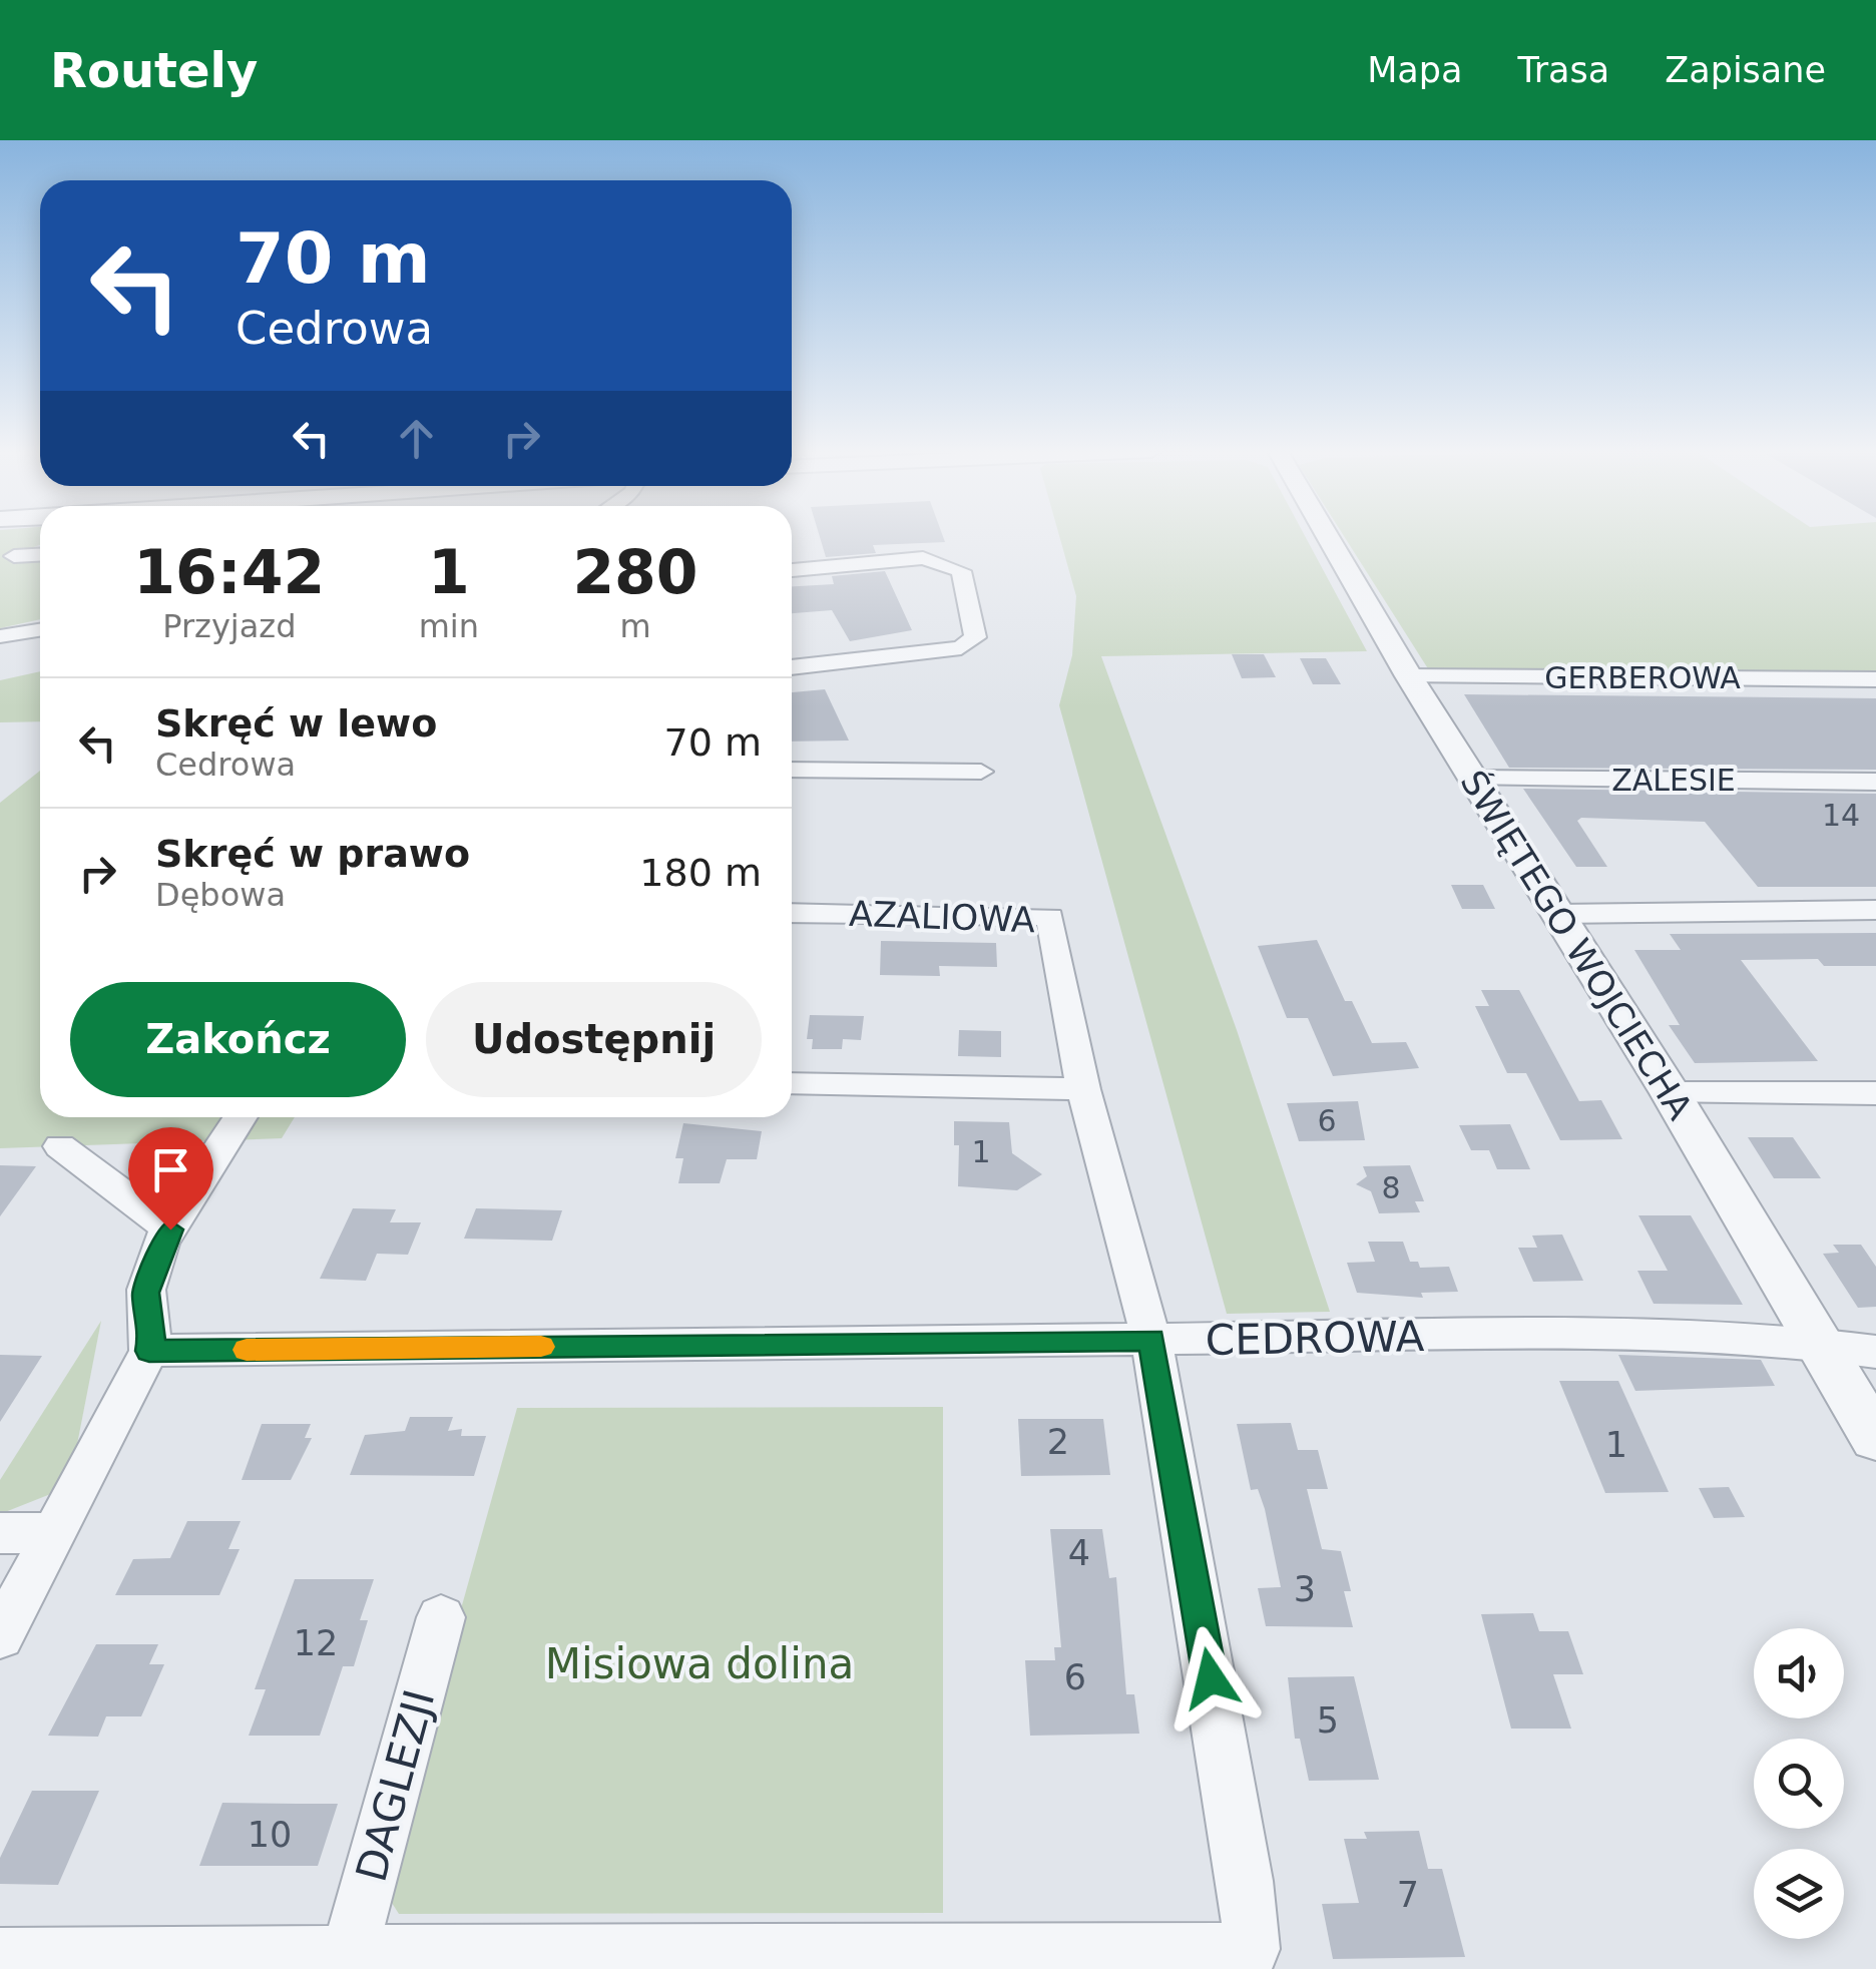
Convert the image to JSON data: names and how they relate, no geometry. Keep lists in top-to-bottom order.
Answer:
{
  "streets": {
    "street": [
      "GERBEROWA",
      "ZALESIE",
      "AZALIOWA",
      "ŚWIĘTEGO WOJCIECHA",
      "CEDROWA",
      "DAGLEZJI"
    ]
  },
  "crossings": [
    ["GERBEROWA", "ŚWIĘTEGO WOJCIECHA"],
    ["ZALESIE", "ŚWIĘTEGO WOJCIECHA"],
    ["AZALIOWA", "CEDROWA"],
    ["ŚWIĘTEGO WOJCIECHA", "CEDROWA"]
  ],
  "parks": ["Misiowa dolina"],
  "house_numbers": [
    "14",
    "6",
    "1",
    "8",
    "2",
    "1",
    "4",
    "3",
    "12",
    "6",
    "5",
    "10",
    "7"
  ],
  "page": {
    "header": "Routely",
    "nav": ["Mapa", "Trasa", "Zapisane"],
    "turn": ["70 m", "Cedrowa"],
    "eta": [
      "16:42",
      "Przyjazd",
      "1",
      "min",
      "280",
      "m"
    ],
    "list": [
      {
        "name": "Skręć w lewo",
        "note": "Cedrowa",
        "value": "70 m"
      },
      {
        "name": "Skręć w prawo",
        "note": "Dębowa",
        "value": "180 m"
      }
    ],
    "buttons": ["Zakończ", "Udostępnij"]
  }
}
